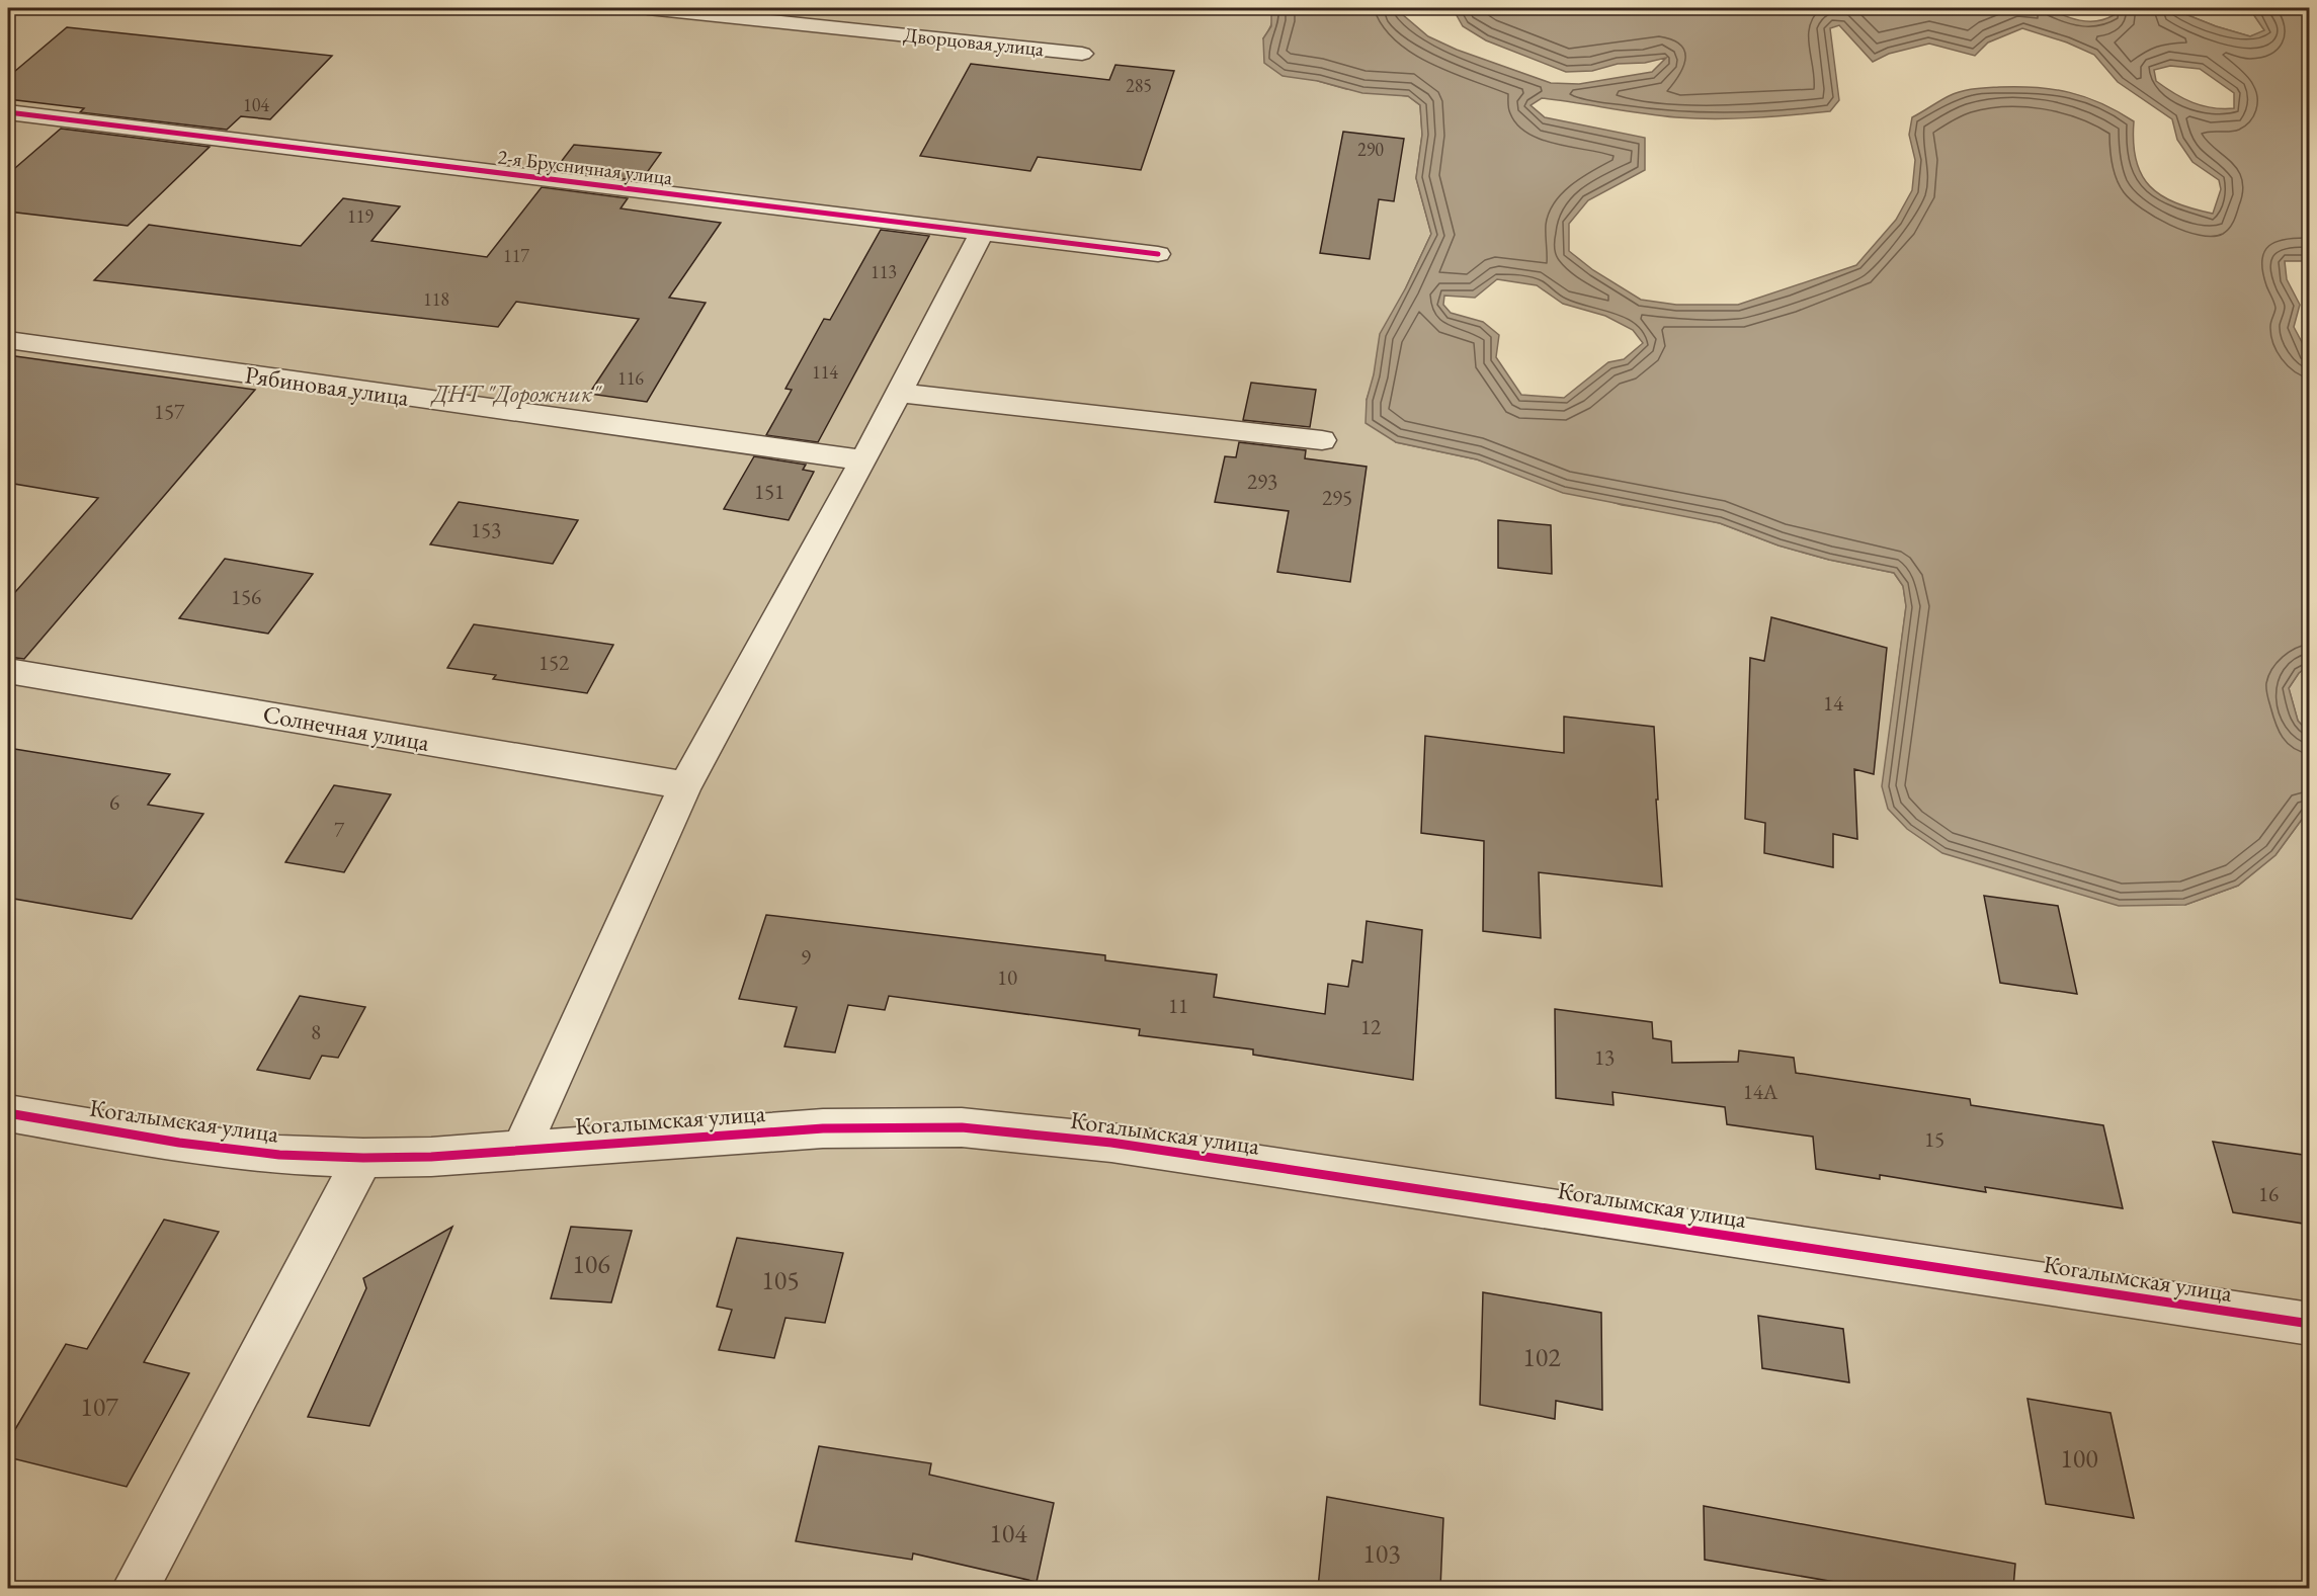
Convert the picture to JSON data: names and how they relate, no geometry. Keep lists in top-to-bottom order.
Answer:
{
  "streets": {
    "street": [
      "Дворцовая улица",
      "2-я Брусничная улица",
      "Рябиновая улица",
      "Солнечная улица",
      "Когалымская улица"
    ]
  },
  "parks": ["ДНТ \"Дорожник\""],
  "house_numbers": [
    "285",
    "104",
    "290",
    "119",
    "117",
    "113",
    "118",
    "114",
    "116",
    "157",
    "293",
    "151",
    "295",
    "153",
    "156",
    "152",
    "14",
    "6",
    "7",
    "9",
    "10",
    "11",
    "12",
    "8",
    "13",
    "14А",
    "15",
    "16",
    "106",
    "105",
    "102",
    "107",
    "100",
    "104",
    "103"
  ]
}
